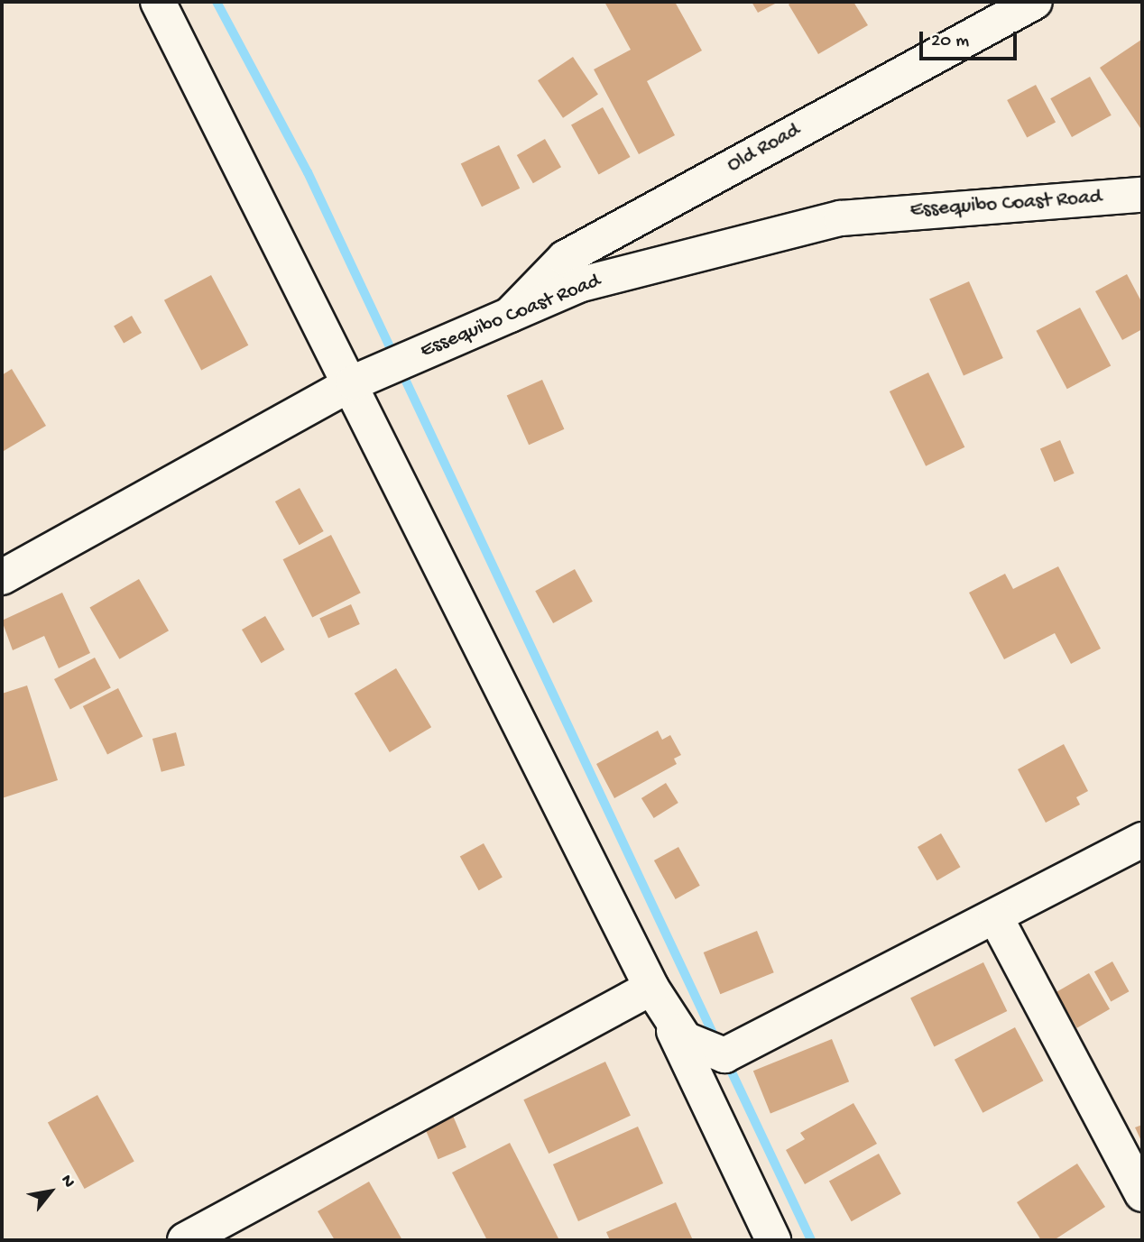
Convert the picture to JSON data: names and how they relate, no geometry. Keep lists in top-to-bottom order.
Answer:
{
  "streets": {
    "street": ["Old Road", "Essequibo Coast Road"]
  },
  "crossings": [
    ["Old Road", "Essequibo Coast Road"]
  ],
  "scale_bar": "20 m",
  "north": "top right"
}
